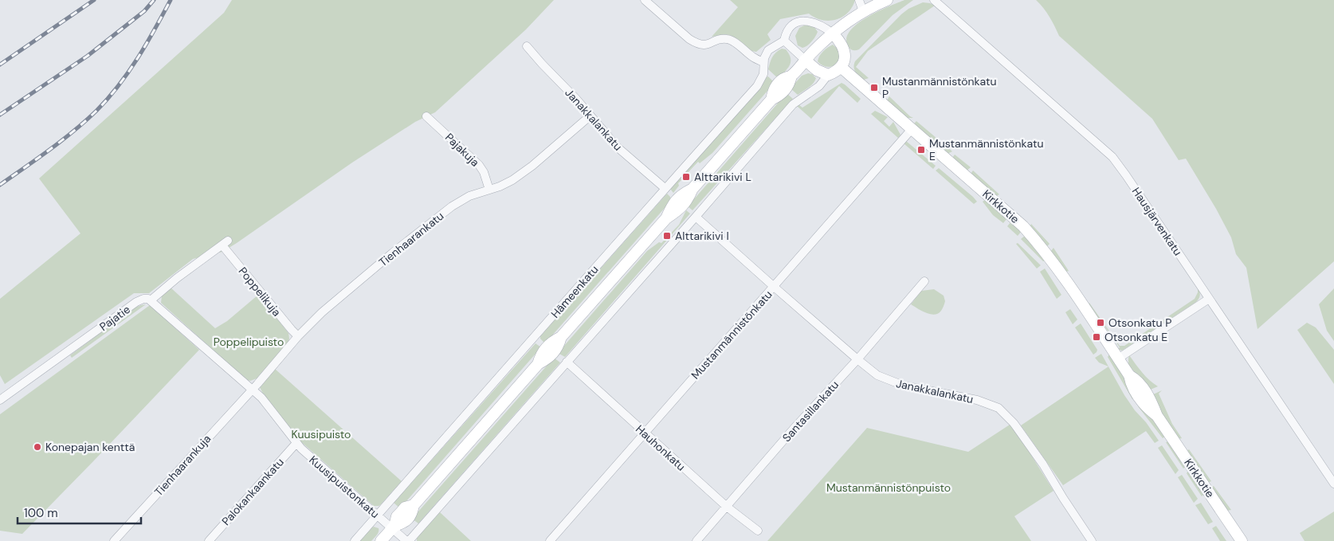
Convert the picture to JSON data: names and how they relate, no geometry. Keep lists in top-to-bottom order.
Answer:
{
  "streets": {
    "main road": ["Kirkkotie", "Hämeenkatu"],
    "street": [
      "Janakkalankatu",
      "Pajakuja",
      "Hausjärvenkatu",
      "Tienhaarankatu",
      "Poppelikuja",
      "Pajatie",
      "Mustanmännistönkatu",
      "Santasillankatu",
      "Hauhonkatu",
      "Tienhaarankuja",
      "Kuusipuistonkatu",
      "Palokankaankatu"
    ]
  },
  "crossings": [
    ["Janakkalankatu", "Tienhaarankatu"],
    ["Janakkalankatu", "Hämeenkatu"],
    ["Janakkalankatu", "Mustanmännistönkatu"],
    ["Janakkalankatu", "Santasillankatu"],
    ["Pajakuja", "Tienhaarankatu"],
    ["Kirkkotie", "Hämeenkatu"],
    ["Kirkkotie", "Mustanmännistönkatu"],
    ["Tienhaarankatu", "Poppelikuja"],
    ["Tienhaarankatu", "Tienhaarankuja"],
    ["Tienhaarankatu", "Kuusipuistonkatu"],
    ["Poppelikuja", "Pajatie"],
    ["Hämeenkatu", "Kuusipuistonkatu"],
    ["Mustanmännistönkatu", "Hauhonkatu"],
    ["Santasillankatu", "Hauhonkatu"],
    ["Tienhaarankuja", "Kuusipuistonkatu"],
    ["Kuusipuistonkatu", "Palokankaankatu"]
  ],
  "parks": ["Poppelipuisto", "Kuusipuisto", "Mustanmännistönpuisto"],
  "places": {
    "transit": [
      "Mustanmännistönkatu P",
      "Mustanmännistönkatu E",
      "Alttarikivi L",
      "Alttarikivi I",
      "Otsonkatu P",
      "Otsonkatu E"
    ],
    "other": ["Konepajan kenttä"]
  },
  "scale_bar": "100 m"
}
